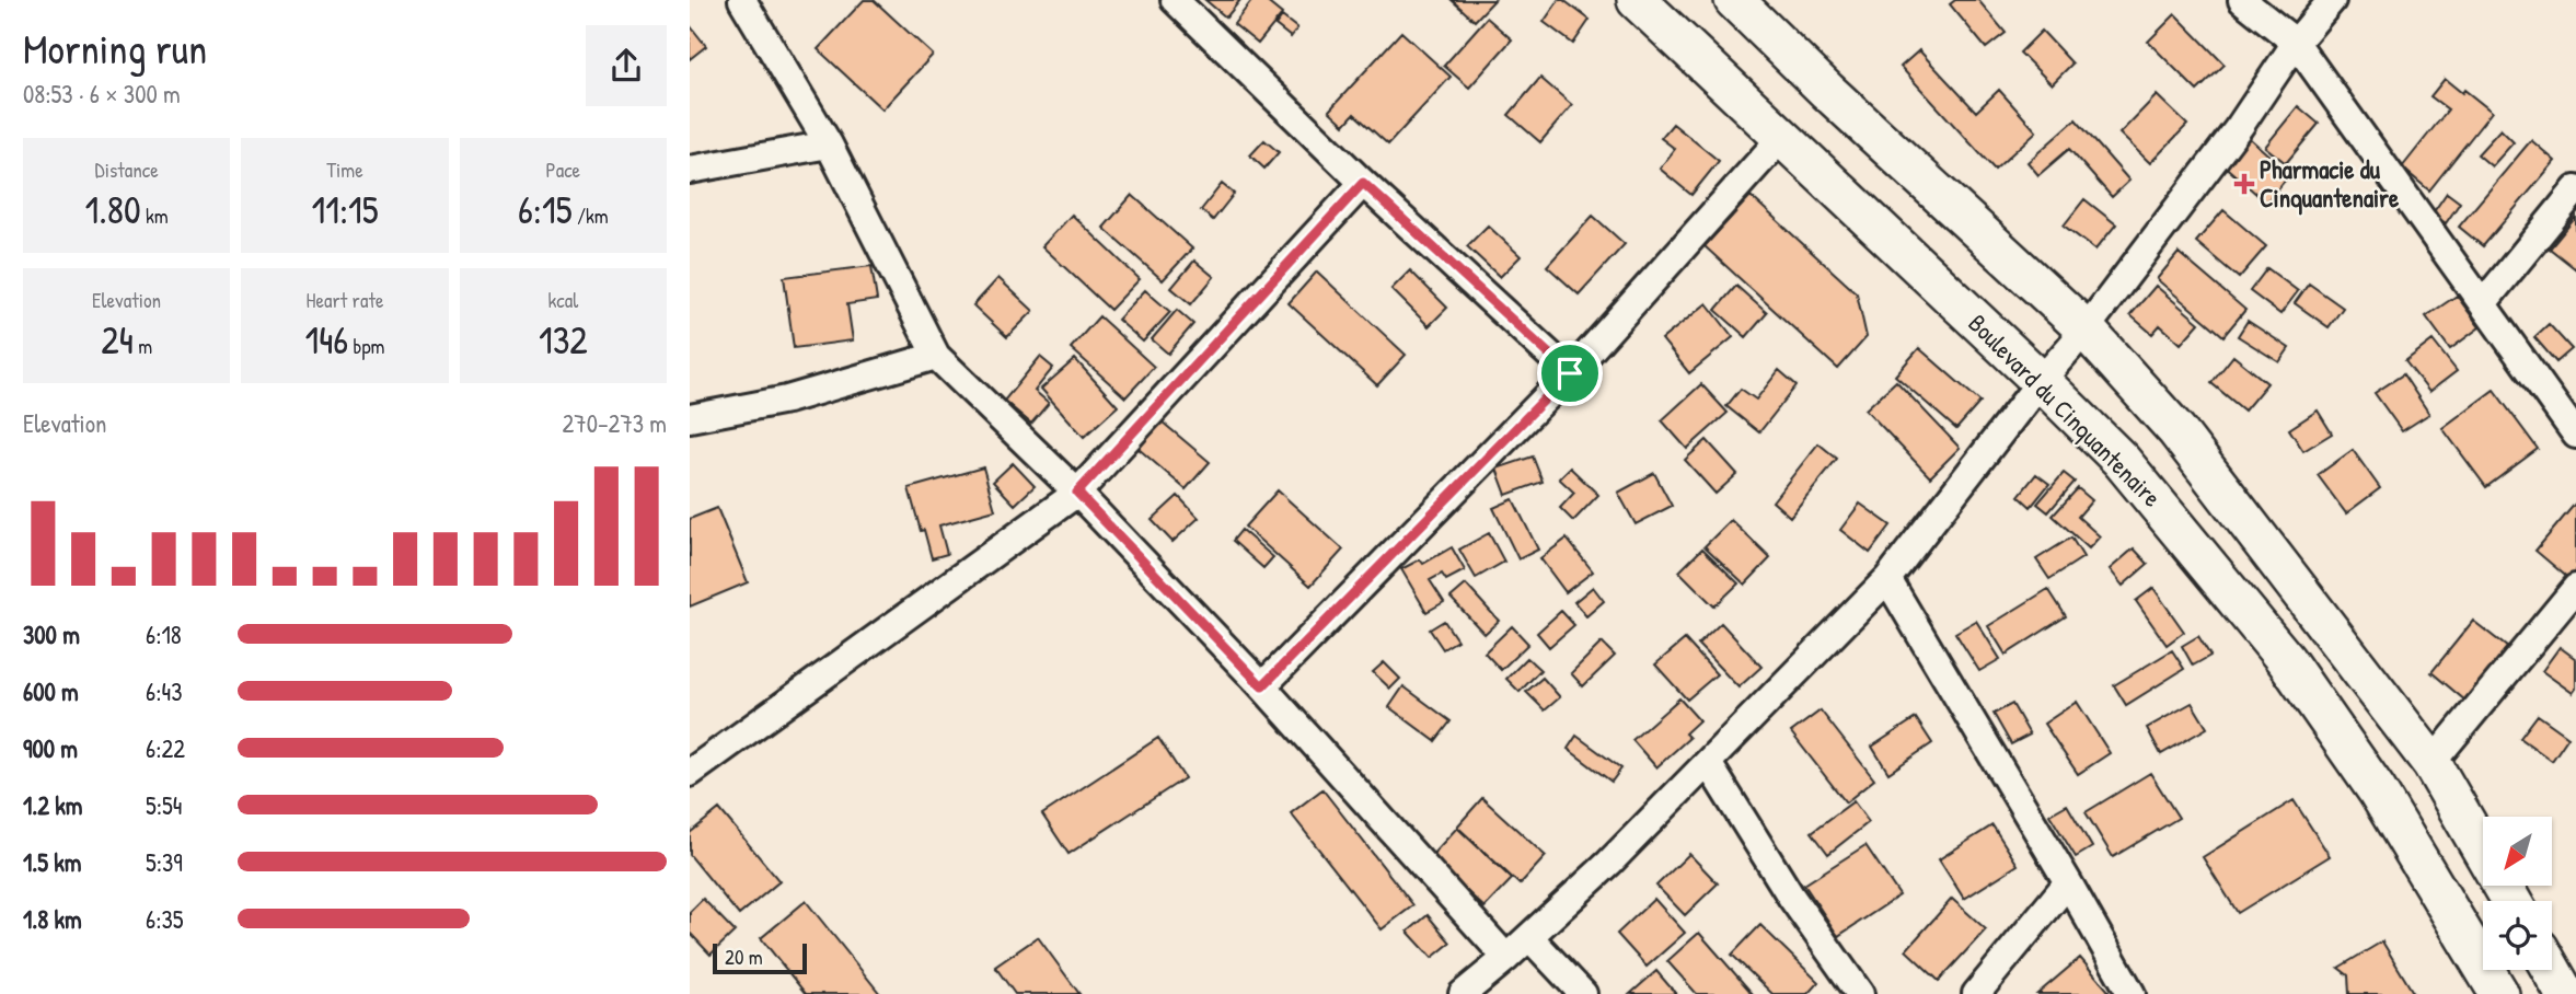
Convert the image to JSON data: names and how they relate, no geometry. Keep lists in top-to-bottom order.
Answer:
{
  "streets": {
    "main road": ["Boulevard du Cinquantenaire"]
  },
  "places": {
    "health": ["Pharmacie du Cinquantenaire"]
  },
  "scale_bar": "20 m",
  "north": "bottom left",
  "page": {
    "heading": ["Morning run", "08:53 · 6 × 300 m"],
    "stats": [
      ["Distance", "1.80 km"],
      ["Time", "11:15"],
      ["Pace", "6:15 /km"],
      ["Elevation", "24 m"],
      ["Heart rate", "146 bpm"],
      ["kcal", "132"]
    ],
    "chart": ["Elevation", "270–273 m"],
    "list": [
      {
        "name": "300 m",
        "note": "6:18"
      },
      {
        "name": "600 m",
        "note": "6:43"
      },
      {
        "name": "900 m",
        "note": "6:22"
      },
      {
        "name": "1.2 km",
        "note": "5:54"
      },
      {
        "name": "1.5 km",
        "note": "5:39"
      },
      {
        "name": "1.8 km",
        "note": "6:35"
      }
    ],
    "scale": "20 m"
  }
}
